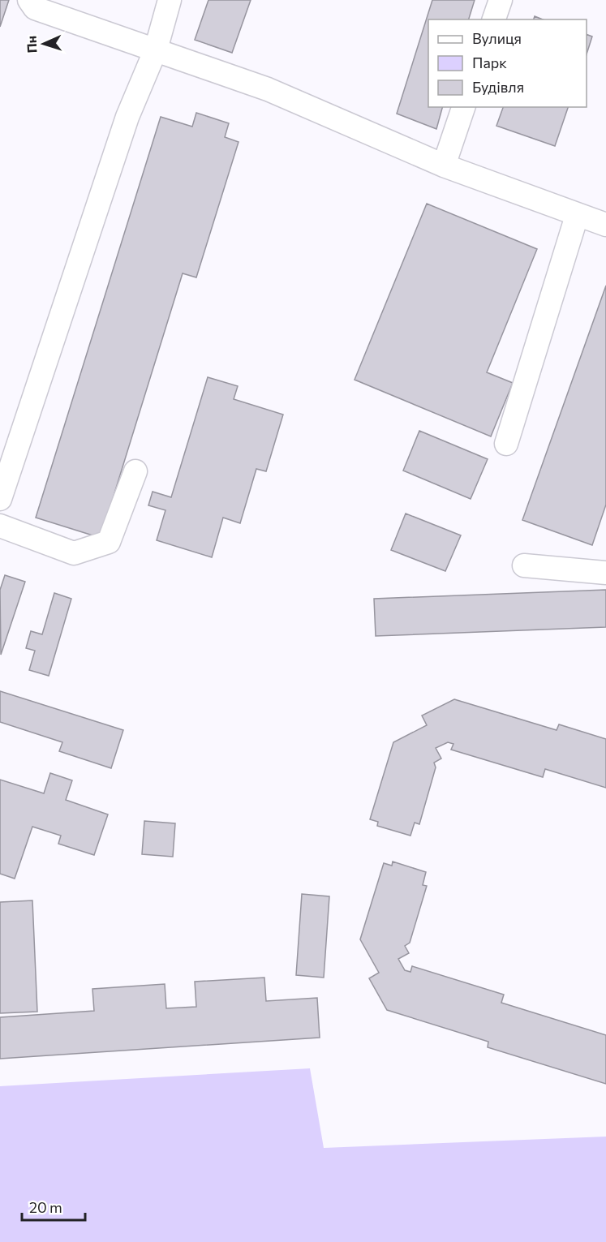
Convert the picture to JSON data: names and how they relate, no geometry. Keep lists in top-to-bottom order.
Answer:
{
  "legend": ["Вулиця", "Парк", "Будівля"],
  "scale_bar": "20 m",
  "north": "left"
}
